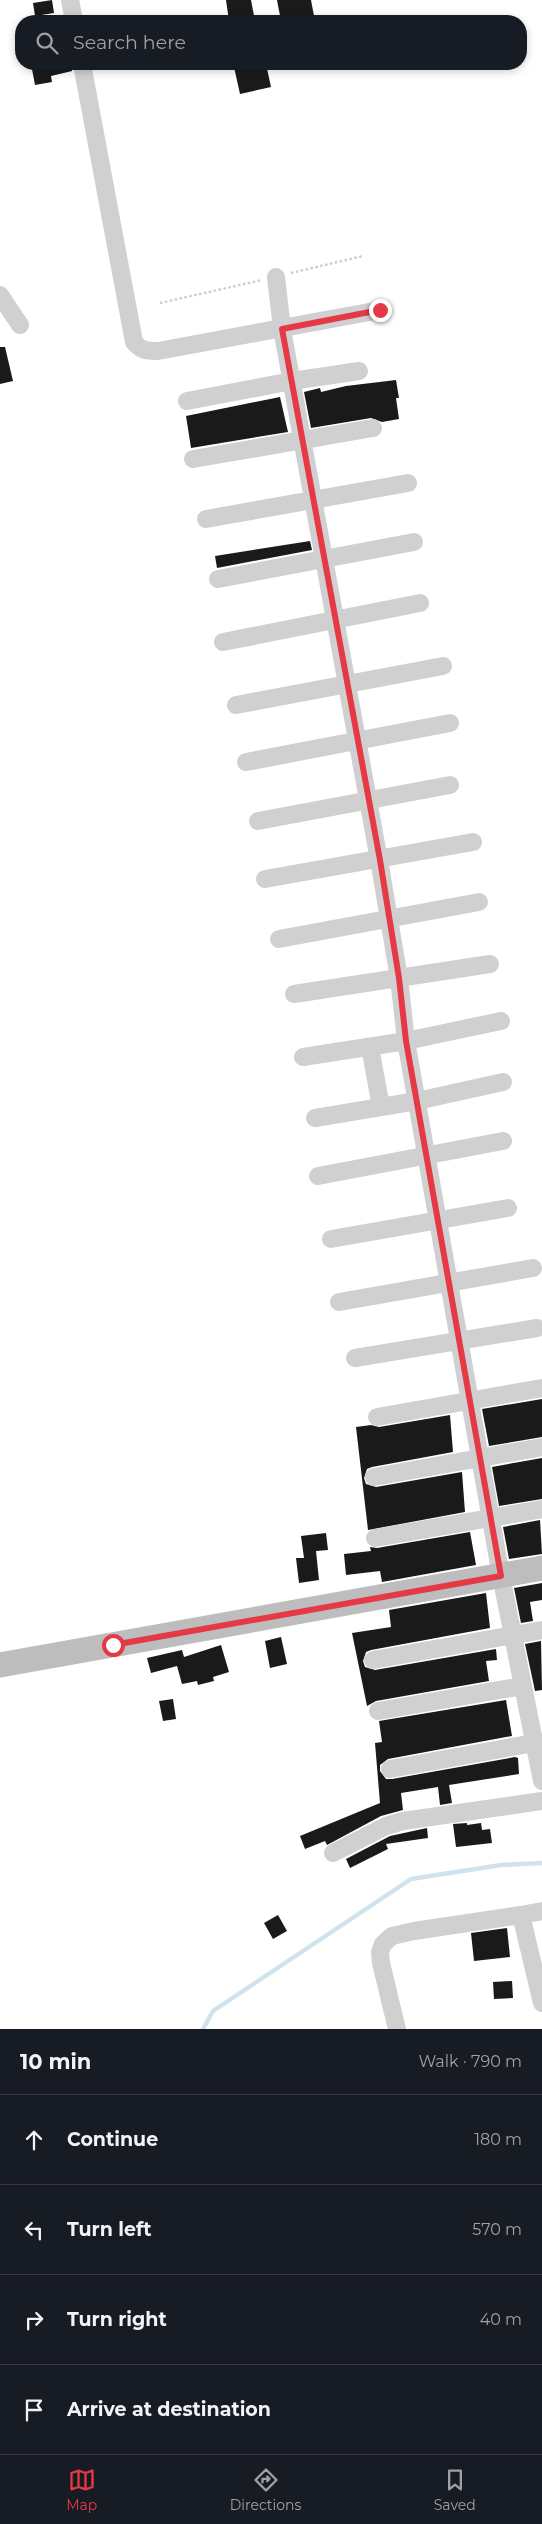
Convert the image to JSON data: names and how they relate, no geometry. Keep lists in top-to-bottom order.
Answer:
{
  "page": {
    "search": "Search here",
    "heading": ["10 min", "Walk · 790 m"],
    "list": [
      ["Continue", "180 m"],
      ["Turn left", "570 m"],
      ["Turn right", "40 m"],
      "Arrive at destination"
    ],
    "nav": ["Map", "Directions", "Saved"]
  }
}
